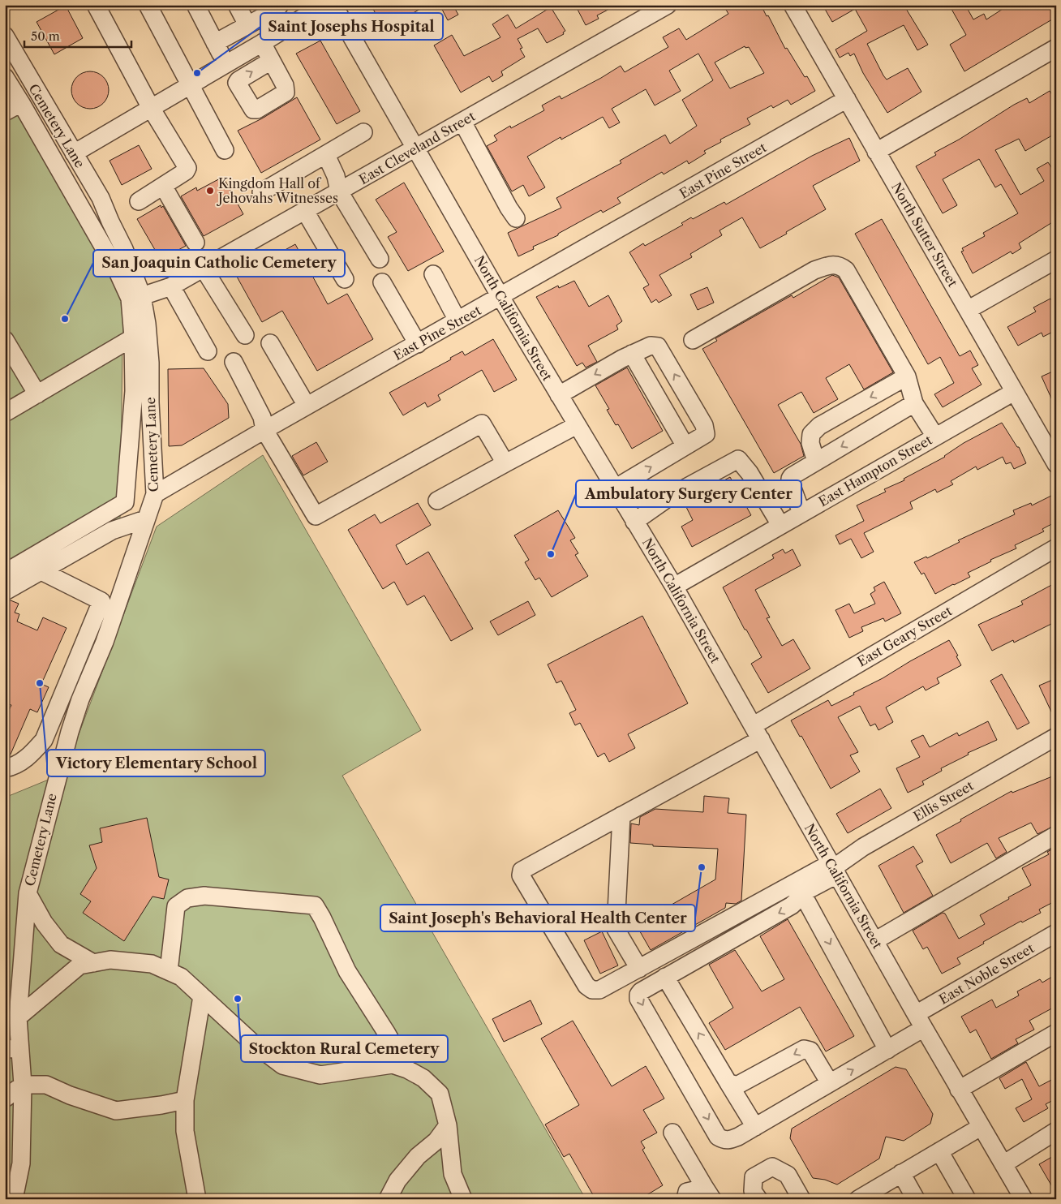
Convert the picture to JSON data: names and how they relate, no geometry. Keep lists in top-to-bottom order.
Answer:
{
  "streets": {
    "street": [
      "Cemetery Lane",
      "East Cleveland Street",
      "East Pine Street",
      "North Sutter Street",
      "North California Street",
      "East Hampton Street",
      "East Geary Street",
      "Ellis Street",
      "East Noble Street"
    ]
  },
  "crossings": [
    ["Cemetery Lane", "East Cleveland Street"],
    ["Cemetery Lane", "East Pine Street"],
    ["East Cleveland Street", "North California Street"],
    ["East Pine Street", "North Sutter Street"],
    ["East Pine Street", "North California Street"],
    ["North Sutter Street", "East Hampton Street"],
    ["North California Street", "East Hampton Street"],
    ["North California Street", "East Geary Street"],
    ["North California Street", "Ellis Street"],
    ["North California Street", "East Noble Street"],
    ["Ellis Street", "East Noble Street"]
  ],
  "places": [
    "Saint Josephs Hospital",
    "Kingdom Hall of Jehovahs Witnesses",
    "San Joaquin Catholic Cemetery",
    "Ambulatory Surgery Center",
    "Victory Elementary School",
    "Saint Joseph's Behavioral Health Center",
    "Stockton Rural Cemetery"
  ],
  "scale_bar": "50 m"
}
